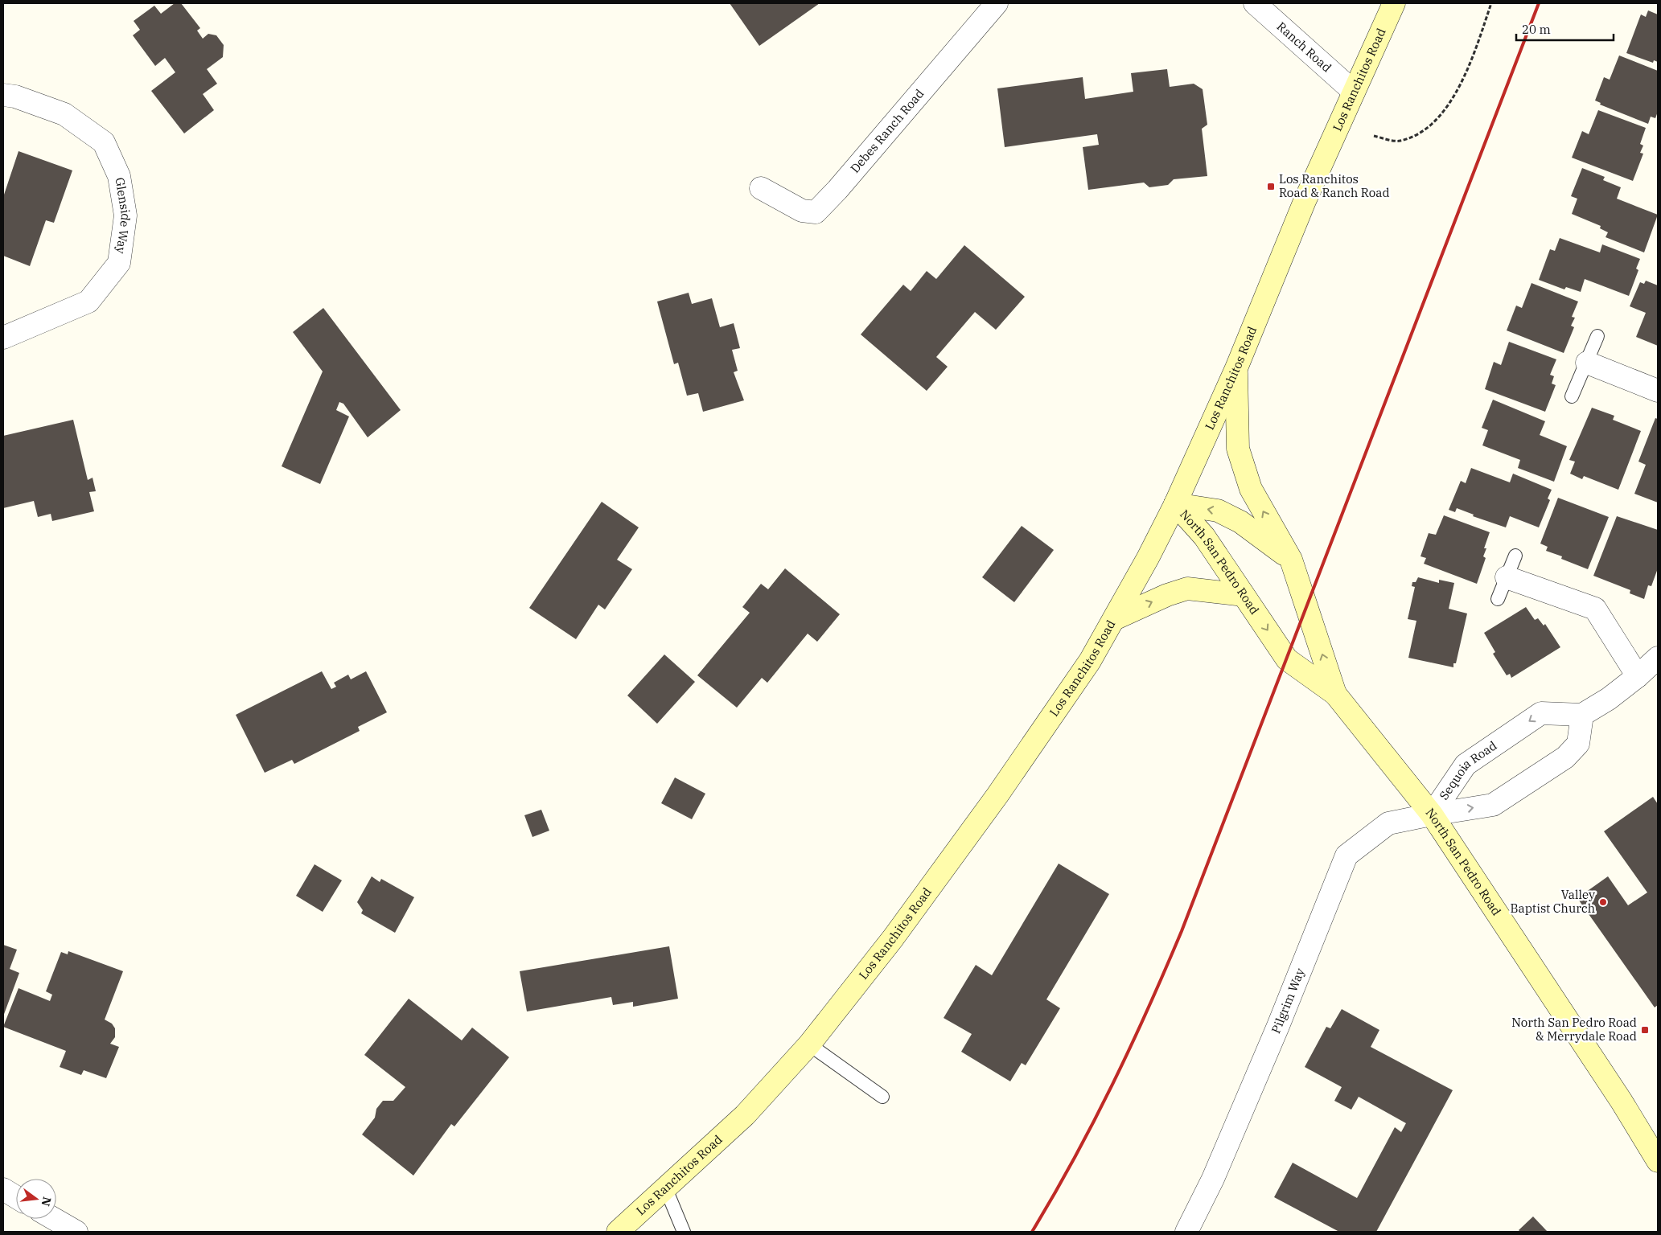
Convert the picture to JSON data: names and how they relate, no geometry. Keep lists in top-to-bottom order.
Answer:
{
  "streets": {
    "main road": ["Los Ranchitos Road", "North San Pedro Road"],
    "street": [
      "Ranch Road",
      "Debes Ranch Road",
      "Glenside Way",
      "Sequoia Road",
      "Pilgrim Way"
    ]
  },
  "crossings": [
    ["Ranch Road", "Los Ranchitos Road"],
    ["Los Ranchitos Road", "North San Pedro Road"],
    ["North San Pedro Road", "Sequoia Road"],
    ["North San Pedro Road", "Pilgrim Way"],
    ["Sequoia Road", "Pilgrim Way"]
  ],
  "places": {
    "transit": ["Los Ranchitos Road & Ranch Road", "North San Pedro Road & Merrydale Road"],
    "other": ["Valley Baptist Church"]
  },
  "scale_bar": "20 m",
  "north": "right"
}
